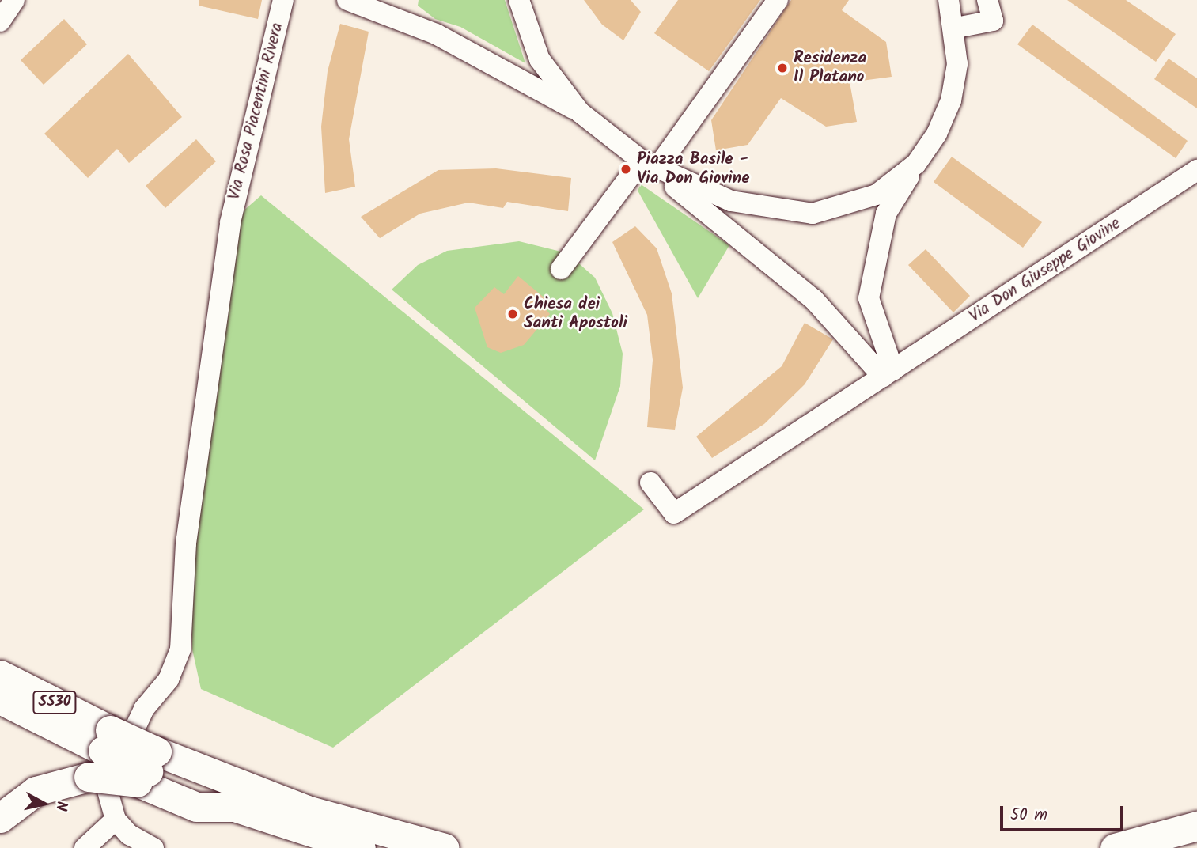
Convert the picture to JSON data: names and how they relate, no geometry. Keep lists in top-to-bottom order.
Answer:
{
  "streets": {
    "highway": ["SS30"],
    "street": ["Via Rosa Piacentini Rivera", "Via Don Giuseppe Giovine"]
  },
  "places": ["Residenza Il Platano", "Piazza Basile - Via Don Giovine", "Chiesa dei Santi Apostoli"],
  "scale_bar": "50 m",
  "north": "right"
}
